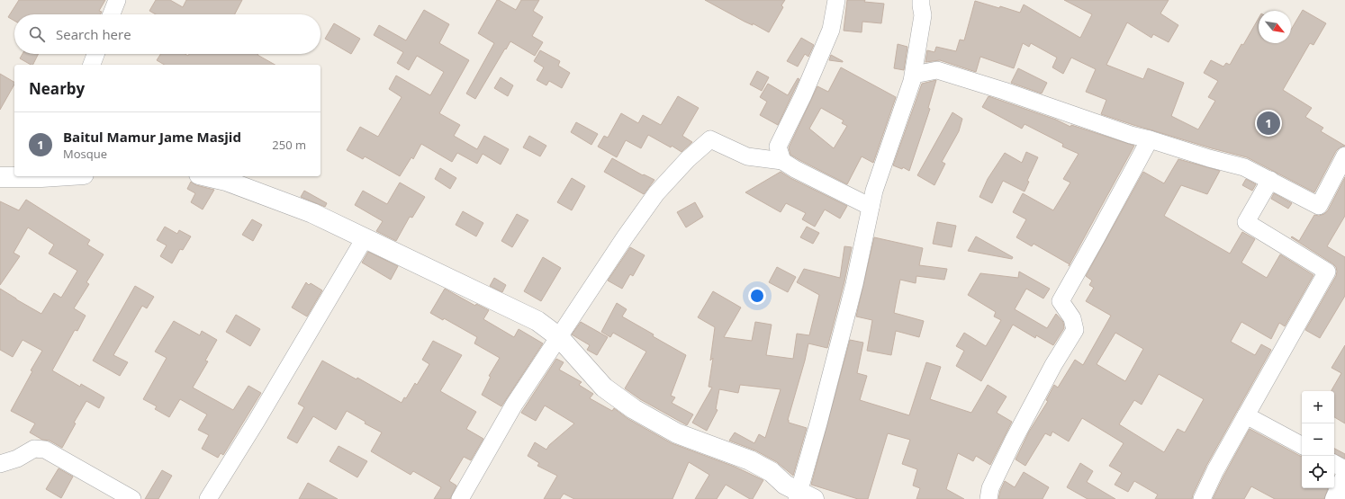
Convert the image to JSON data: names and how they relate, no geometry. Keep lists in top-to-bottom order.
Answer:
{
  "north": "bottom right",
  "page": {
    "search": "Search here",
    "heading": "Nearby",
    "pins": "1",
    "list": [
      {
        "mark": "1",
        "name": "Baitul Mamur Jame Masjid",
        "note": "Mosque",
        "value": "250 m"
      }
    ],
    "map_buttons": ["+", "−"]
  }
}
